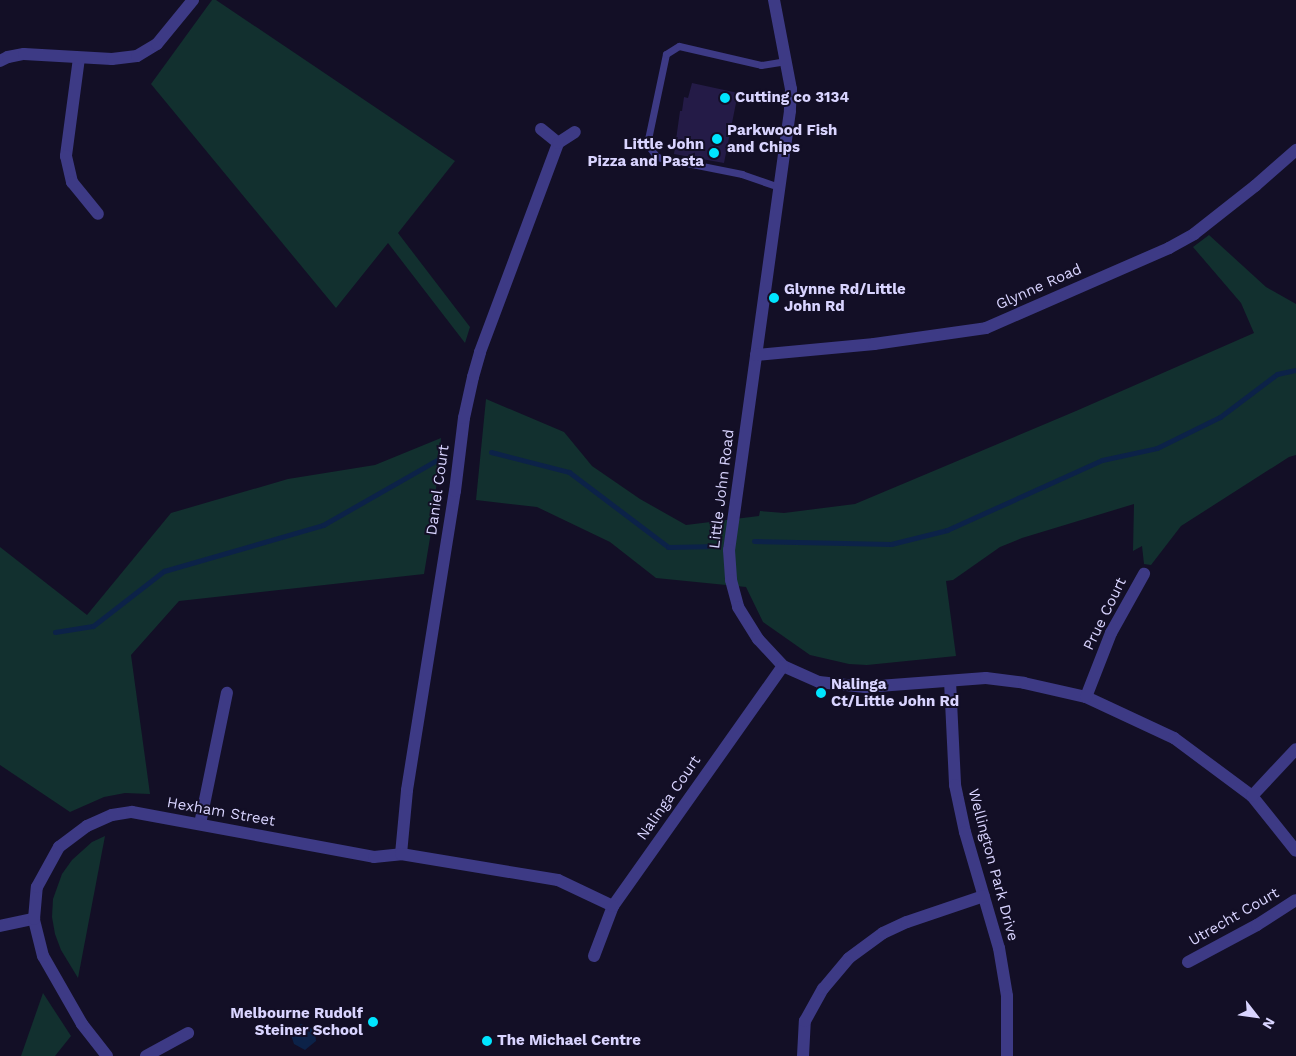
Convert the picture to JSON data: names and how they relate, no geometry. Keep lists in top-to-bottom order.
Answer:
{
  "streets": {
    "street": [
      "Glynne Road",
      "Little John Road",
      "Daniel Court",
      "Prue Court",
      "Nalinga Court",
      "Hexham Street",
      "Wellington Park Drive",
      "Utrecht Court"
    ]
  },
  "crossings": [
    ["Glynne Road", "Little John Road"],
    ["Little John Road", "Prue Court"],
    ["Little John Road", "Nalinga Court"],
    ["Little John Road", "Wellington Park Drive"],
    ["Daniel Court", "Hexham Street"],
    ["Nalinga Court", "Hexham Street"]
  ],
  "places": [
    "Cutting co 3134",
    "Parkwood Fish and Chips",
    "Little John Pizza and Pasta",
    "Glynne Rd/Little John Rd",
    "Nalinga Ct/Little John Rd",
    "Melbourne Rudolf Steiner School",
    "The Michael Centre"
  ],
  "north": "bottom right"
}
